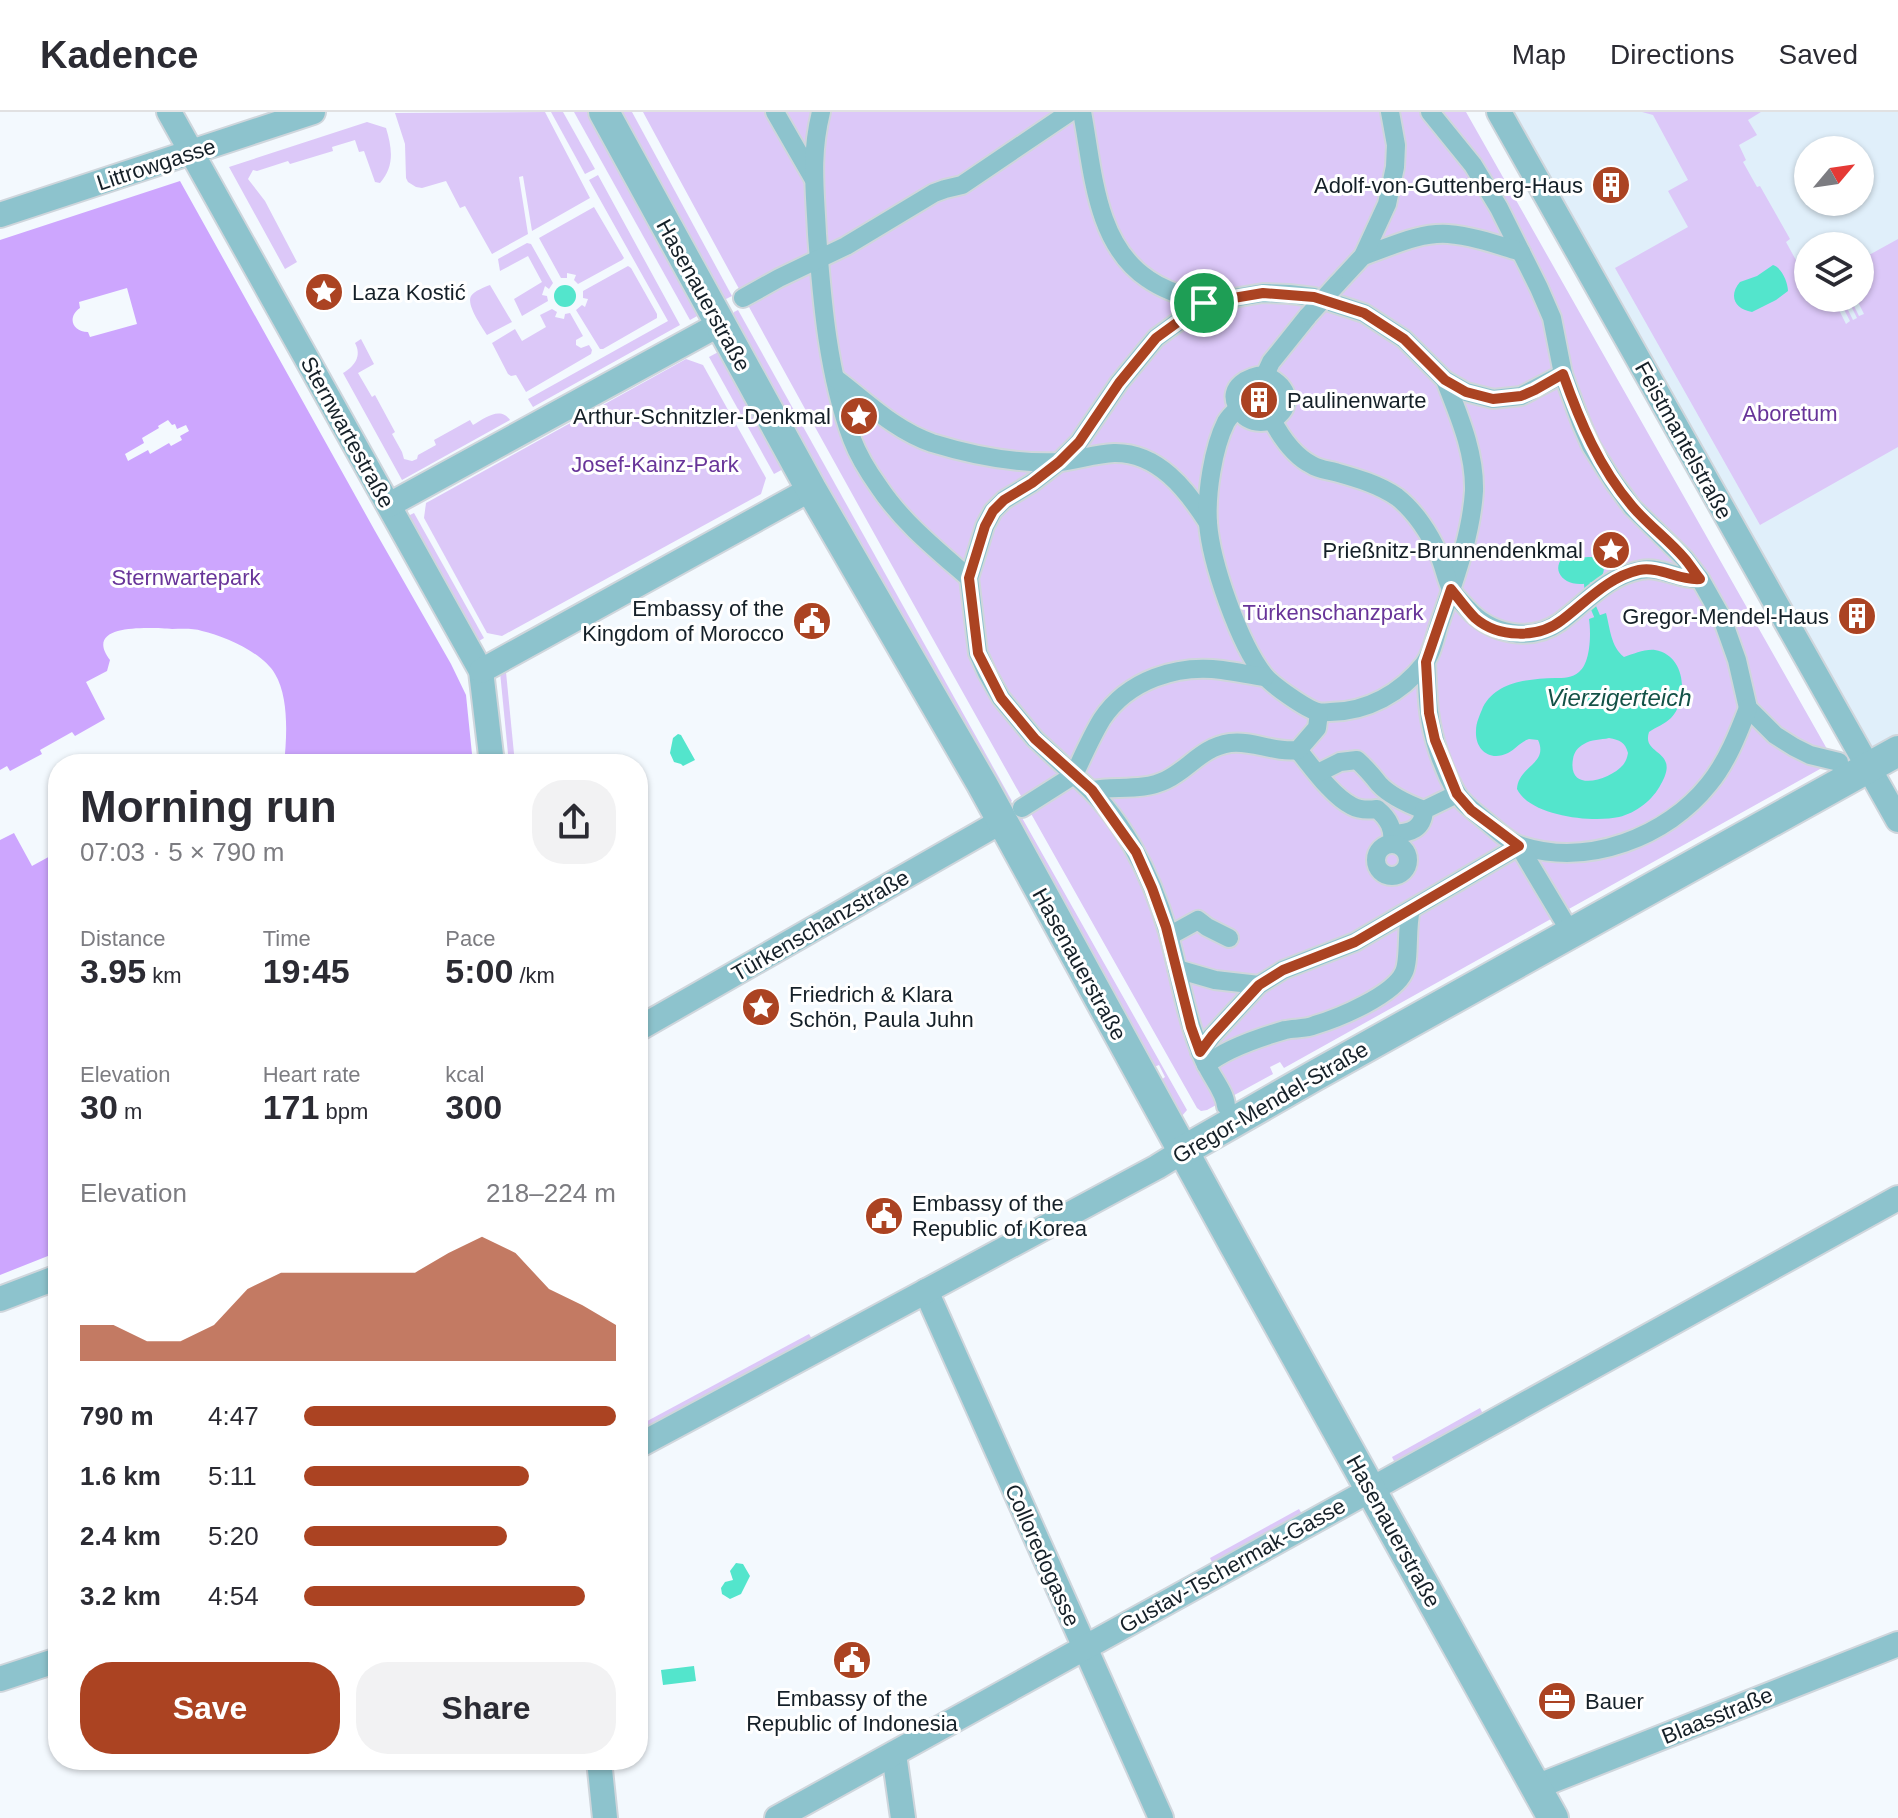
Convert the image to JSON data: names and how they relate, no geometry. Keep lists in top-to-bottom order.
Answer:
{
  "streets": {
    "street": [
      "Littrowgasse",
      "Hasenauerstraße",
      "Sternwartestraße",
      "Feistmantelstraße",
      "Türkenschanzstraße",
      "Gregor-Mendel-Straße",
      "Colloredogasse",
      "Gustav-Tschermak-Gasse",
      "Blaasstraße"
    ]
  },
  "crossings": [
    ["Littrowgasse", "Sternwartestraße"],
    ["Hasenauerstraße", "Türkenschanzstraße"],
    ["Hasenauerstraße", "Gregor-Mendel-Straße"],
    ["Hasenauerstraße", "Gustav-Tschermak-Gasse"],
    ["Hasenauerstraße", "Blaasstraße"],
    ["Feistmantelstraße", "Gregor-Mendel-Straße"],
    ["Gregor-Mendel-Straße", "Colloredogasse"],
    ["Colloredogasse", "Gustav-Tschermak-Gasse"]
  ],
  "water": ["Vierzigerteich"],
  "parks": [
    "Aboretum",
    "Josef-Kainz-Park",
    "Sternwartepark",
    "Türkenschanzpark"
  ],
  "places": {
    "building": ["Adolf-von-Guttenberg-Haus", "Paulinenwarte", "Gregor-Mendel-Haus"],
    "place": [
      "Laza Kostić",
      "Arthur-Schnitzler-Denkmal",
      "Prießnitz-Brunnendenkmal",
      "Friedrich & Klara Schön, Paula Juhn"
    ],
    "public building": ["Embassy of the Kingdom of Morocco", "Embassy of the Republic of Korea", "Embassy of the Republic of Indonesia"],
    "office": ["Bauer"]
  },
  "north": "top right",
  "page": {
    "header": "Kadence",
    "nav": ["Map", "Directions", "Saved"],
    "heading": ["Morning run", "07:03 · 5 × 790 m"],
    "stats": [
      ["Distance", "3.95 km"],
      ["Time", "19:45"],
      ["Pace", "5:00 /km"],
      ["Elevation", "30 m"],
      ["Heart rate", "171 bpm"],
      ["kcal", "300"]
    ],
    "chart": ["Elevation", "218–224 m"],
    "list": [
      {
        "name": "790 m",
        "note": "4:47"
      },
      {
        "name": "1.6 km",
        "note": "5:11"
      },
      {
        "name": "2.4 km",
        "note": "5:20"
      },
      {
        "name": "3.2 km",
        "note": "4:54"
      }
    ],
    "buttons": ["Save", "Share"]
  }
}
